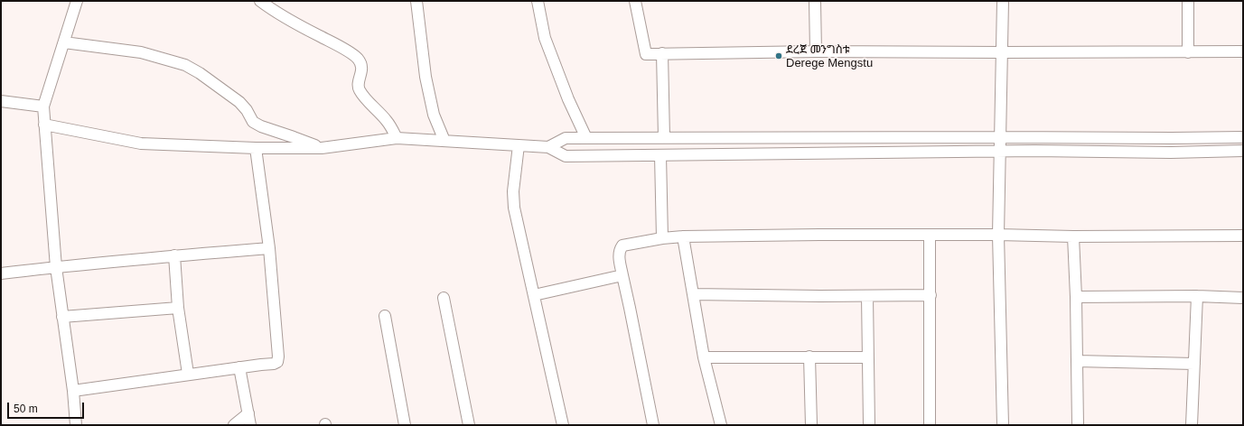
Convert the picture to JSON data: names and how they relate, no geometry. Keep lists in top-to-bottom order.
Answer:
{
  "places": ["ደረጀ መንግስቱ Derege Mengstu"],
  "scale_bar": "50 m"
}
